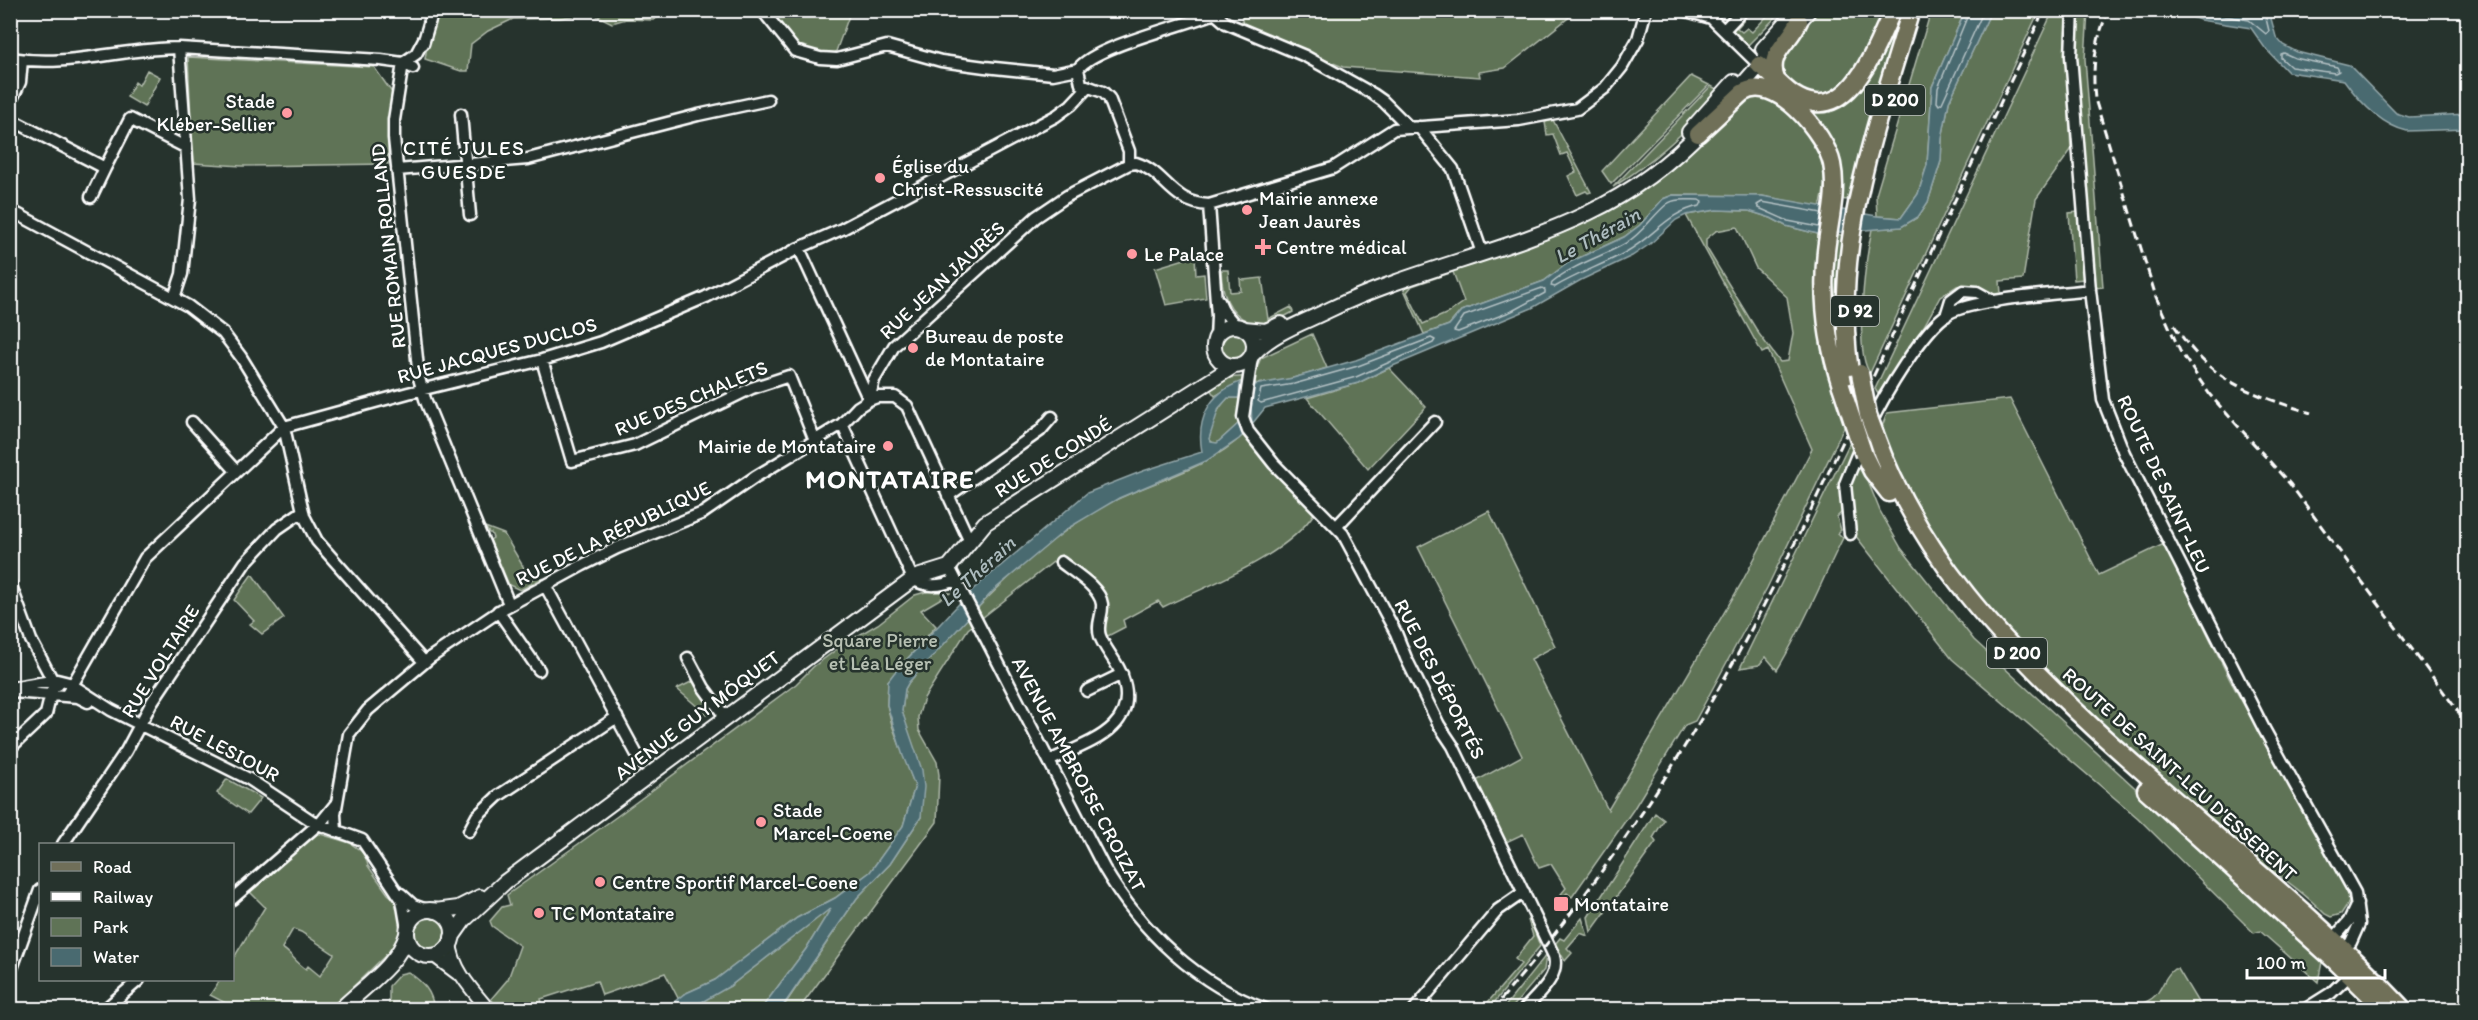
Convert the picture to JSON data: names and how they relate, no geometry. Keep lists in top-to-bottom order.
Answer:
{
  "streets": {
    "main road": [
      "D 200",
      "D 92",
      "RUE DE CONDÉ",
      "AVENUE GUY MÔQUET",
      "ROUTE DE SAINT-LEU D'ESSERENT"
    ],
    "street": [
      "RUE ROMAIN ROLLAND",
      "RUE JEAN JAURÈS",
      "RUE JACQUES DUCLOS",
      "RUE DES CHALETS",
      "ROUTE DE SAINT-LEU",
      "RUE DE LA RÉPUBLIQUE",
      "RUE VOLTAIRE",
      "RUE DES DÉPORTÉS",
      "RUE LESIOUR",
      "AVENUE AMBROISE CROIZAT"
    ]
  },
  "crossings": [
    ["D 200", "ROUTE DE SAINT-LEU D'ESSERENT"],
    ["RUE ROMAIN ROLLAND", "RUE JACQUES DUCLOS"],
    ["RUE ROMAIN ROLLAND", "RUE DE LA RÉPUBLIQUE"],
    ["RUE JEAN JAURÈS", "RUE DE LA RÉPUBLIQUE"],
    ["RUE JACQUES DUCLOS", "RUE DES CHALETS"],
    ["RUE DES CHALETS", "RUE DE LA RÉPUBLIQUE"],
    ["RUE DE CONDÉ", "RUE DES DÉPORTÉS"],
    ["RUE DE CONDÉ", "AVENUE AMBROISE CROIZAT"],
    ["ROUTE DE SAINT-LEU", "ROUTE DE SAINT-LEU D'ESSERENT"],
    ["RUE DE LA RÉPUBLIQUE", "RUE LESIOUR"],
    ["RUE VOLTAIRE", "RUE LESIOUR"]
  ],
  "districts": ["CITÉ JULES GUESDE", "MONTATAIRE"],
  "water": ["Le Thérain"],
  "parks": ["Square Pierre et Léa Léger"],
  "places": {
    "other": [
      "Stade Kléber-Sellier",
      "Église du Christ-Ressuscité",
      "Mairie annexe Jean Jaurès",
      "Le Palace",
      "Bureau de poste de Montataire",
      "Mairie de Montataire",
      "Stade Marcel-Coene",
      "Centre Sportif Marcel-Coene",
      "TC Montataire"
    ],
    "health": ["Centre médical"],
    "transit": ["Montataire"]
  },
  "legend": [
    "Road",
    "Railway",
    "Park",
    "Water"
  ],
  "scale_bar": "100 m"
}
